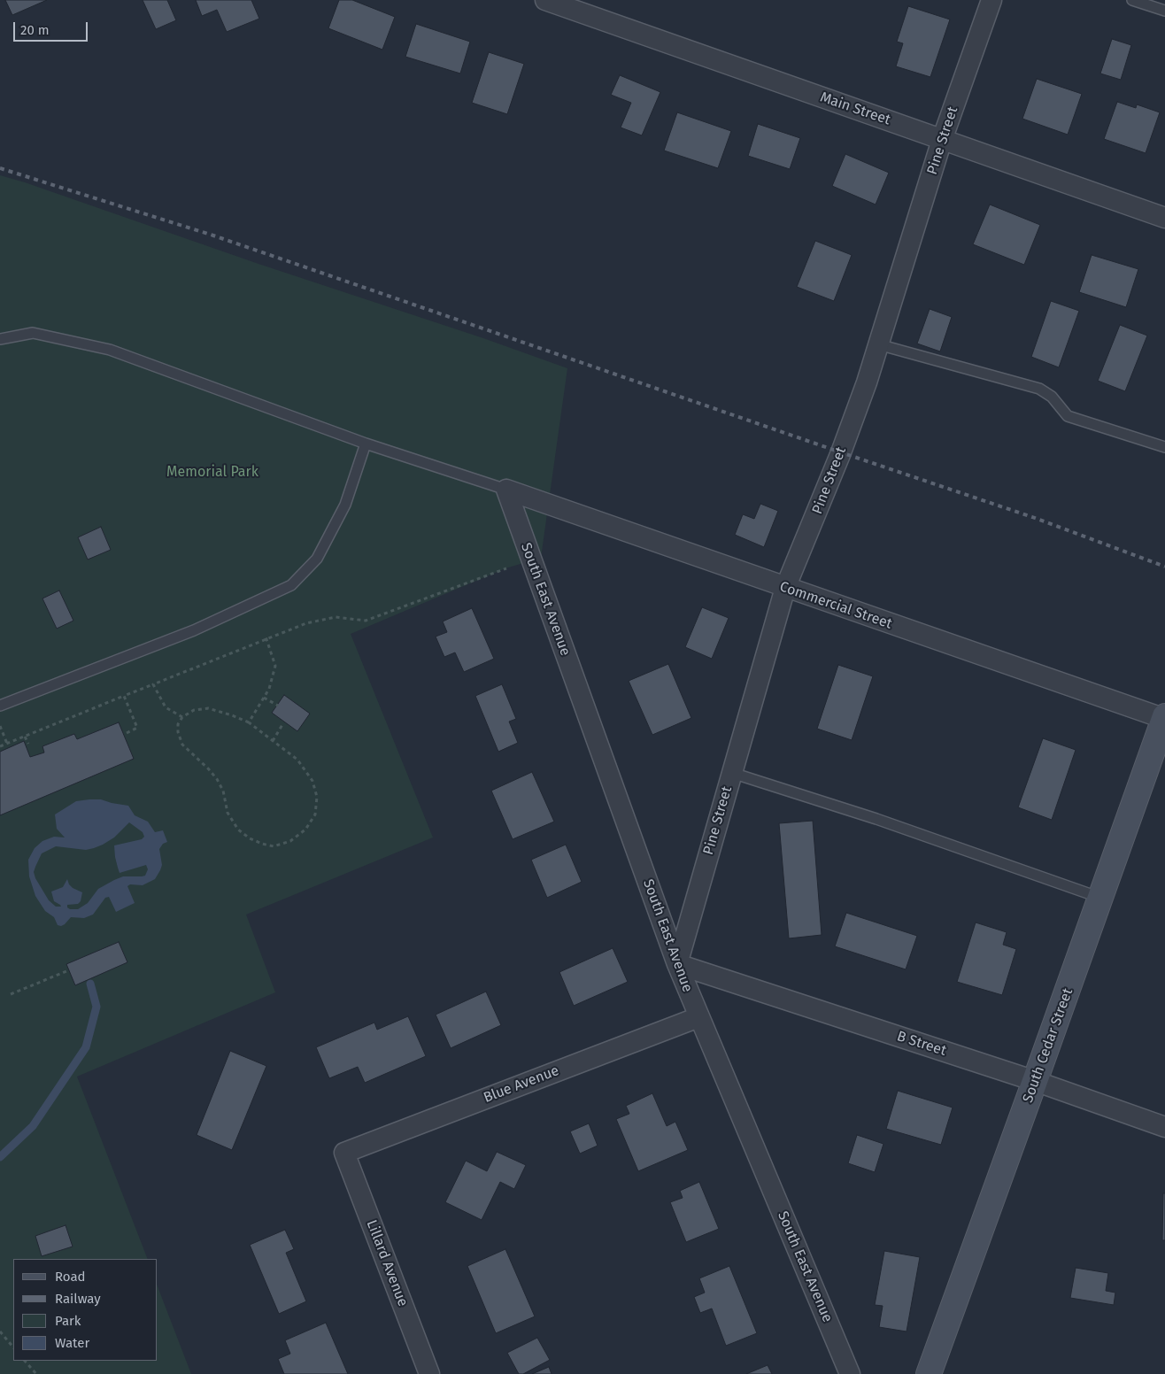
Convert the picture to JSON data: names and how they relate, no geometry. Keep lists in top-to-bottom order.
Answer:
{
  "streets": {
    "main road": ["South Cedar Street"],
    "street": [
      "Main Street",
      "Pine Street",
      "South East Avenue",
      "Commercial Street",
      "B Street",
      "Blue Avenue",
      "Lillard Avenue"
    ]
  },
  "crossings": [
    ["Main Street", "Pine Street"],
    ["Pine Street", "South East Avenue"],
    ["Pine Street", "Commercial Street"],
    ["Pine Street", "B Street"],
    ["South East Avenue", "Commercial Street"],
    ["South East Avenue", "B Street"],
    ["South East Avenue", "Blue Avenue"],
    ["Commercial Street", "South Cedar Street"],
    ["B Street", "South Cedar Street"],
    ["Blue Avenue", "Lillard Avenue"]
  ],
  "parks": ["Memorial Park"],
  "legend": [
    "Road",
    "Railway",
    "Park",
    "Water"
  ],
  "scale_bar": "20 m"
}
